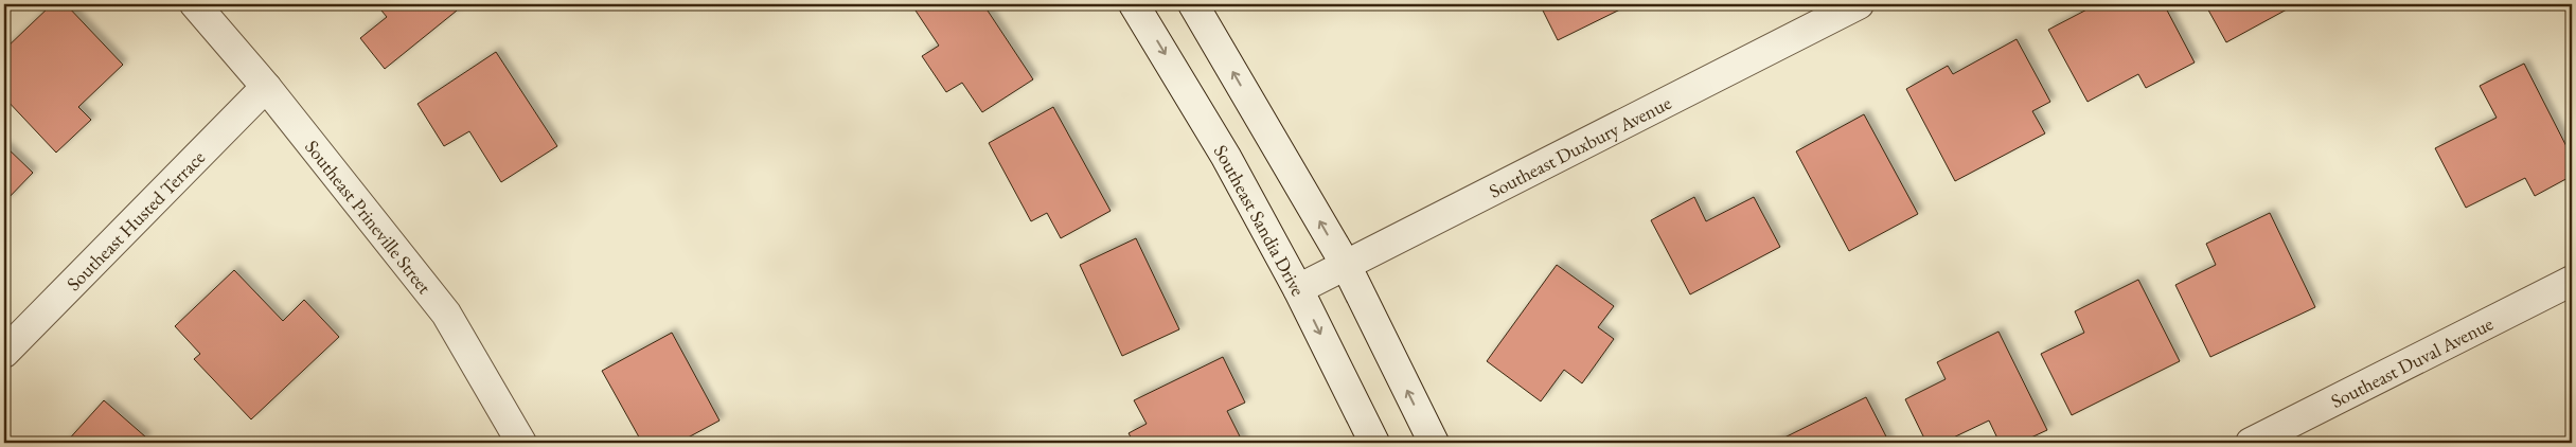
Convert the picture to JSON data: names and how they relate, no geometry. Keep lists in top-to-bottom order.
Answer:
{
  "streets": {
    "street": [
      "Southeast Duxbury Avenue",
      "Southeast Prineville Street",
      "Southeast Husted Terrace",
      "Southeast Sandia Drive",
      "Southeast Duval Avenue"
    ]
  },
  "crossings": [
    ["Southeast Duxbury Avenue", "Southeast Sandia Drive"],
    ["Southeast Prineville Street", "Southeast Husted Terrace"]
  ]
}
